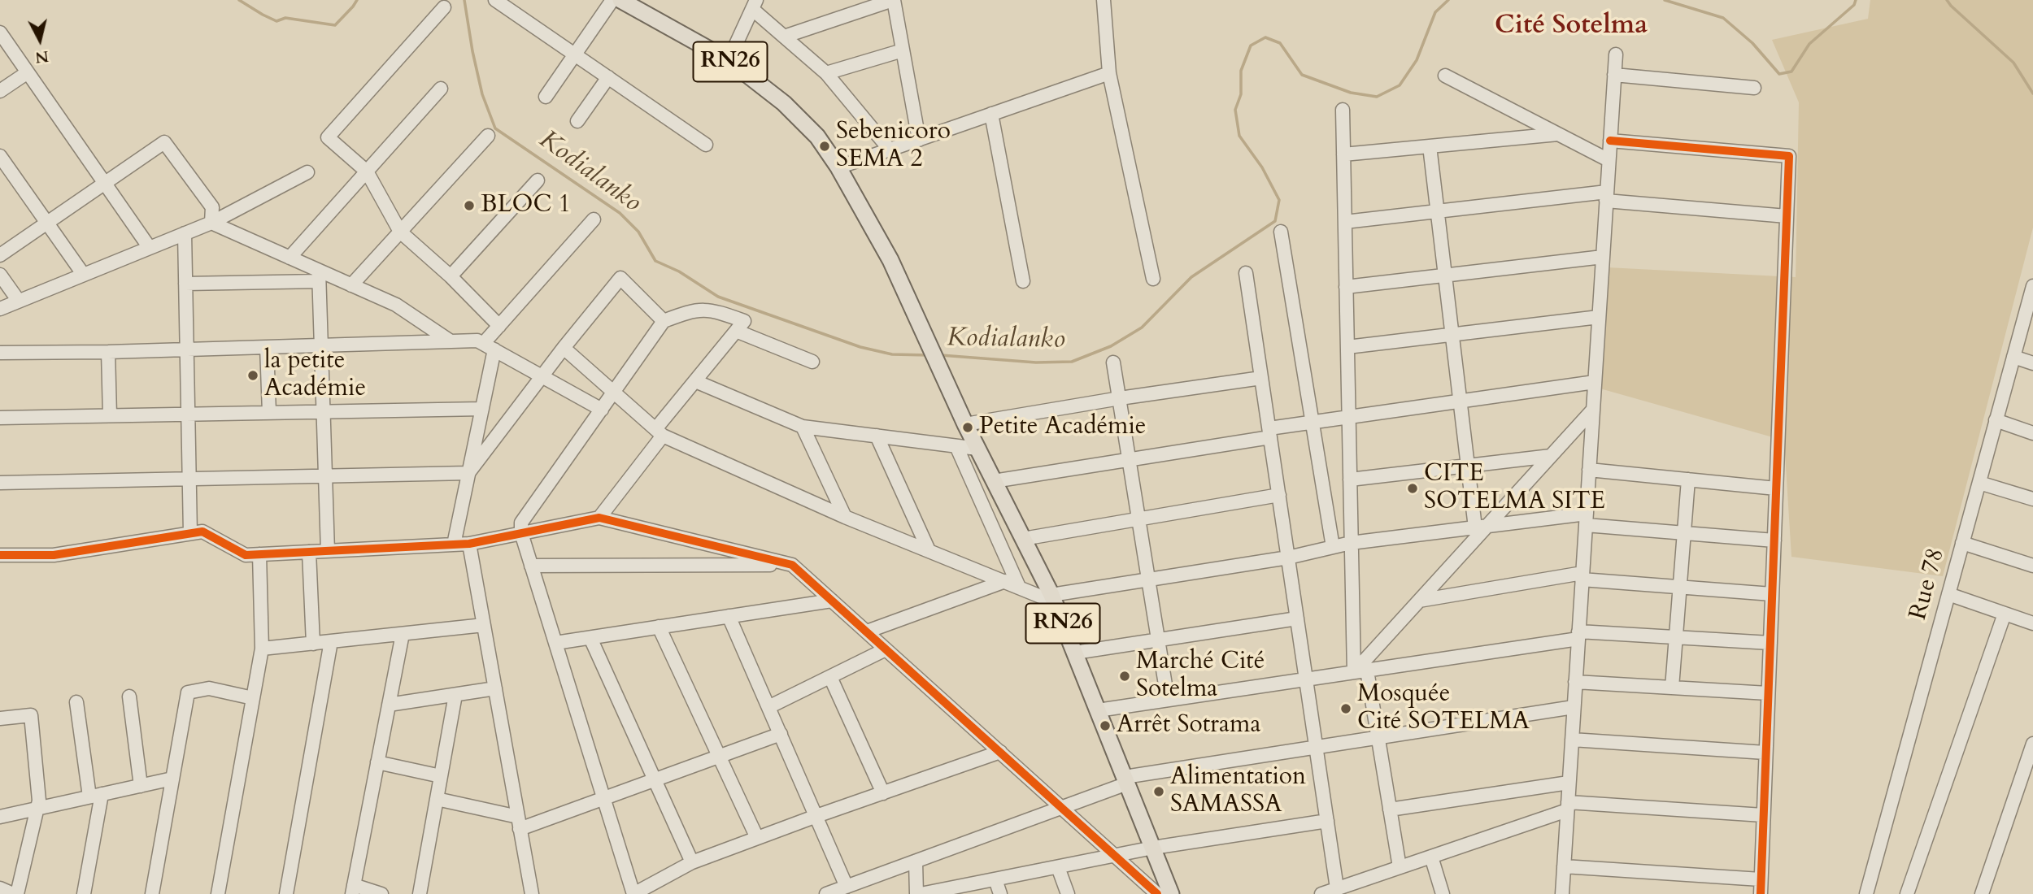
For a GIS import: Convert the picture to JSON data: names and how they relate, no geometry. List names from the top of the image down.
{
  "streets": {
    "main road": ["RN26"],
    "street": ["Rue 78"]
  },
  "districts": ["Cité Sotelma"],
  "water": ["Kodialanko"],
  "places": [
    "Sebenicoro SEMA 2",
    "BLOC 1",
    "la petite Académie",
    "Petite Académie",
    "CITE SOTELMA SITE",
    "Marché Cité Sotelma",
    "Mosquée Cité SOTELMA",
    "Arrêt Sotrama",
    "Alimentation SAMASSA"
  ],
  "north": "bottom"
}
